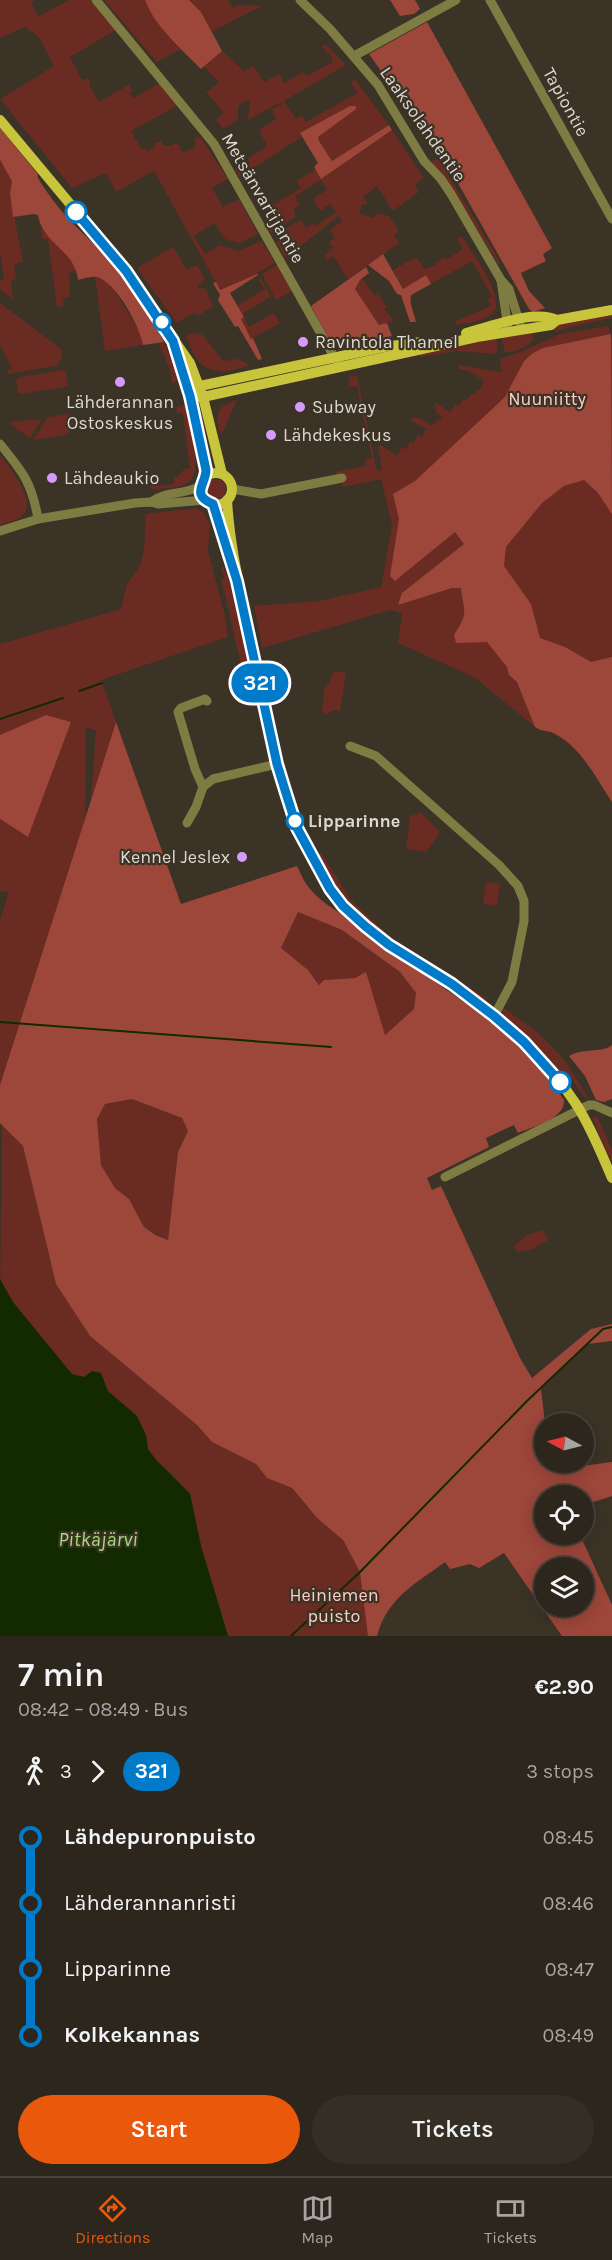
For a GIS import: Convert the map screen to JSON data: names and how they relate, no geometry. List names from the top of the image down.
{
  "streets": {
    "street": ["Tapiontie", "Laaksolahdentie", "Metsänvartijantie"]
  },
  "water": ["Pitkäjärvi"],
  "parks": ["Nuuniitty", "Heiniemen puisto"],
  "places": [
    "Ravintola Thamel",
    "Lähderannan Ostoskeskus",
    "Subway",
    "Lähdekeskus",
    "Lähdeaukio",
    "Lipparinne",
    "Kennel Jeslex"
  ],
  "lines": ["bus line 321"],
  "north": "left",
  "page": {
    "on_map": "321",
    "heading": ["7 min", "08:42 – 08:49 · Bus", "€2.90"],
    "legs": ["3", "321", "3 stops"],
    "list": [
      {
        "name": "Lähdepuronpuisto",
        "value": "08:45"
      },
      {
        "name": "Lähderannanristi",
        "value": "08:46"
      },
      {
        "name": "Lipparinne",
        "value": "08:47"
      },
      {
        "name": "Kolkekannas",
        "value": "08:49"
      }
    ],
    "buttons": ["Start", "Tickets"],
    "tabs": ["Directions", "Map", "Tickets"]
  }
}
